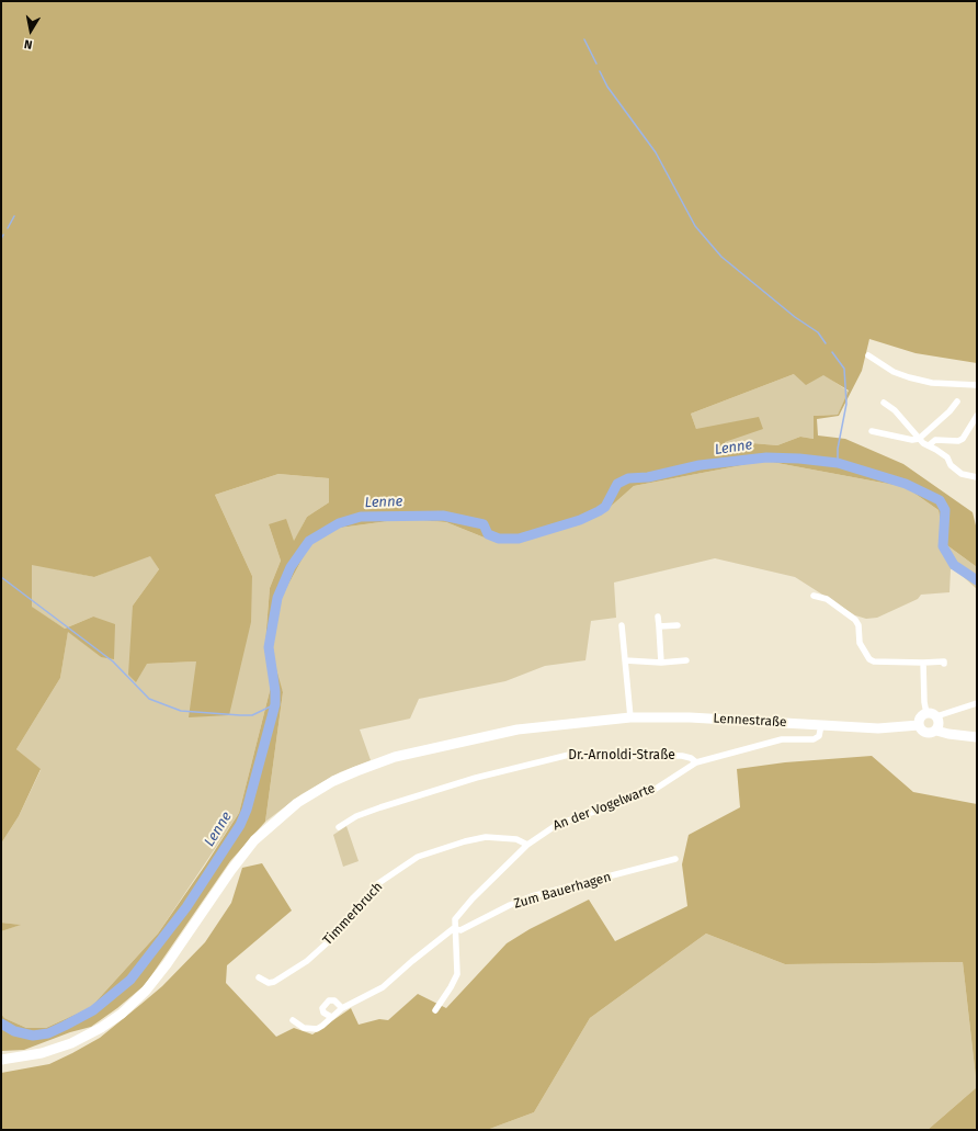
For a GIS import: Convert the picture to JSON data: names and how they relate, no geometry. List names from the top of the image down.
{
  "streets": {
    "main road": ["Lennestraße"],
    "street": [
      "Dr.-Arnoldi-Straße",
      "An der Vogelwarte",
      "Zum Bauerhagen",
      "Timmerbruch"
    ]
  },
  "crossings": [
    ["Dr.-Arnoldi-Straße", "An der Vogelwarte"],
    ["An der Vogelwarte", "Zum Bauerhagen"],
    ["An der Vogelwarte", "Timmerbruch"]
  ],
  "water": ["Lenne"],
  "north": "bottom"
}
